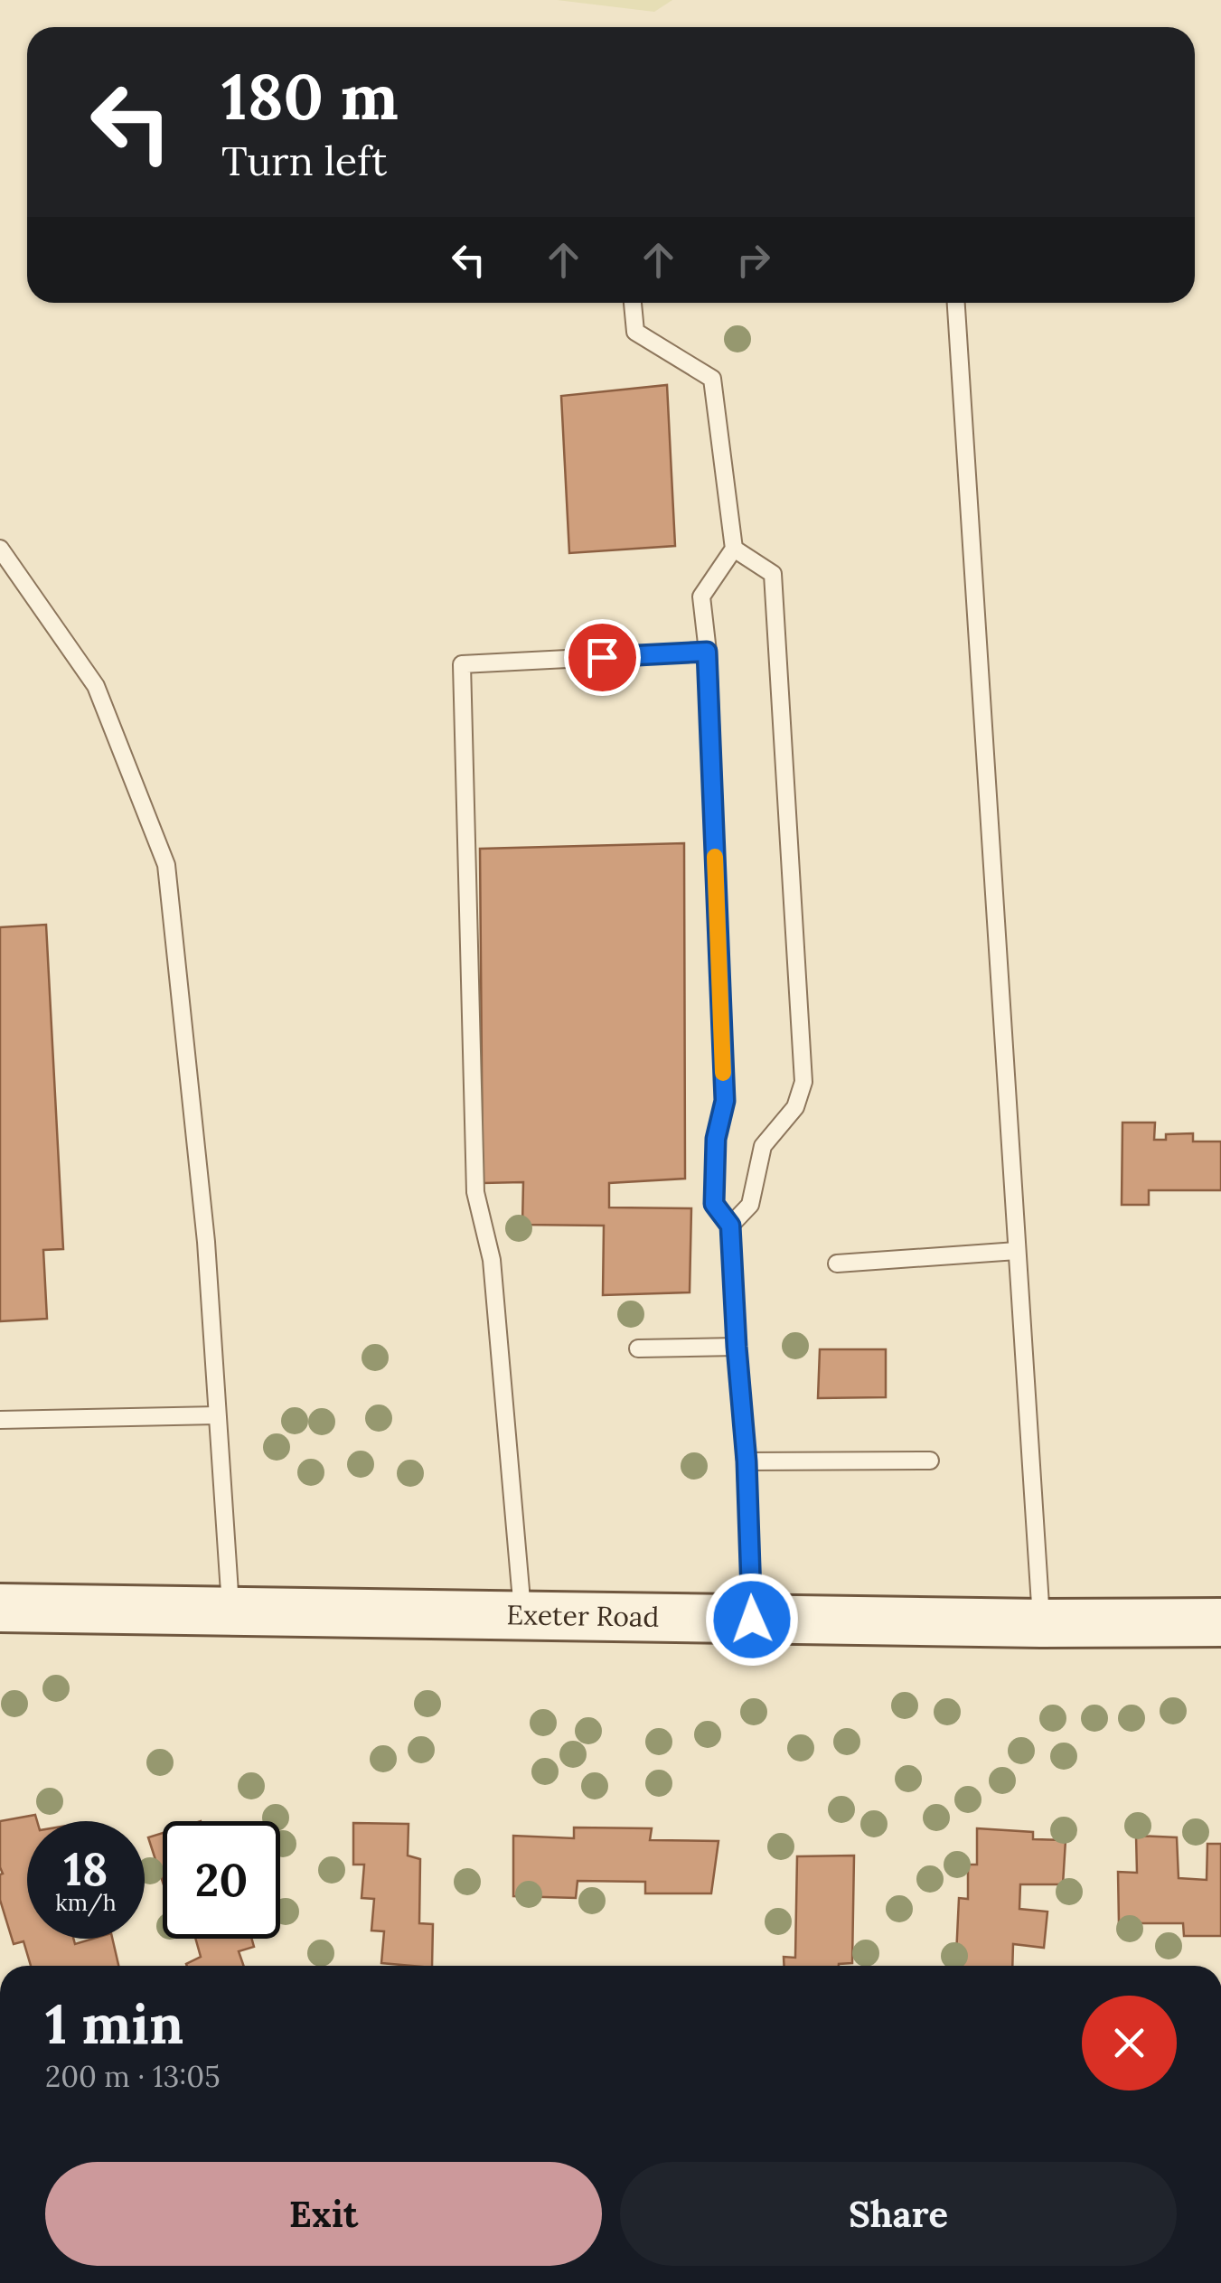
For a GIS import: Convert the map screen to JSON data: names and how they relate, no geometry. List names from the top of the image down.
{
  "streets": {
    "main road": ["Exeter Road"]
  },
  "page": {
    "turn": ["180 m", "Turn left"],
    "speed": "18 km/h",
    "limit": "20",
    "heading": ["1 min", "200 m · 13:05"],
    "buttons": ["Exit", "Share"]
  }
}
